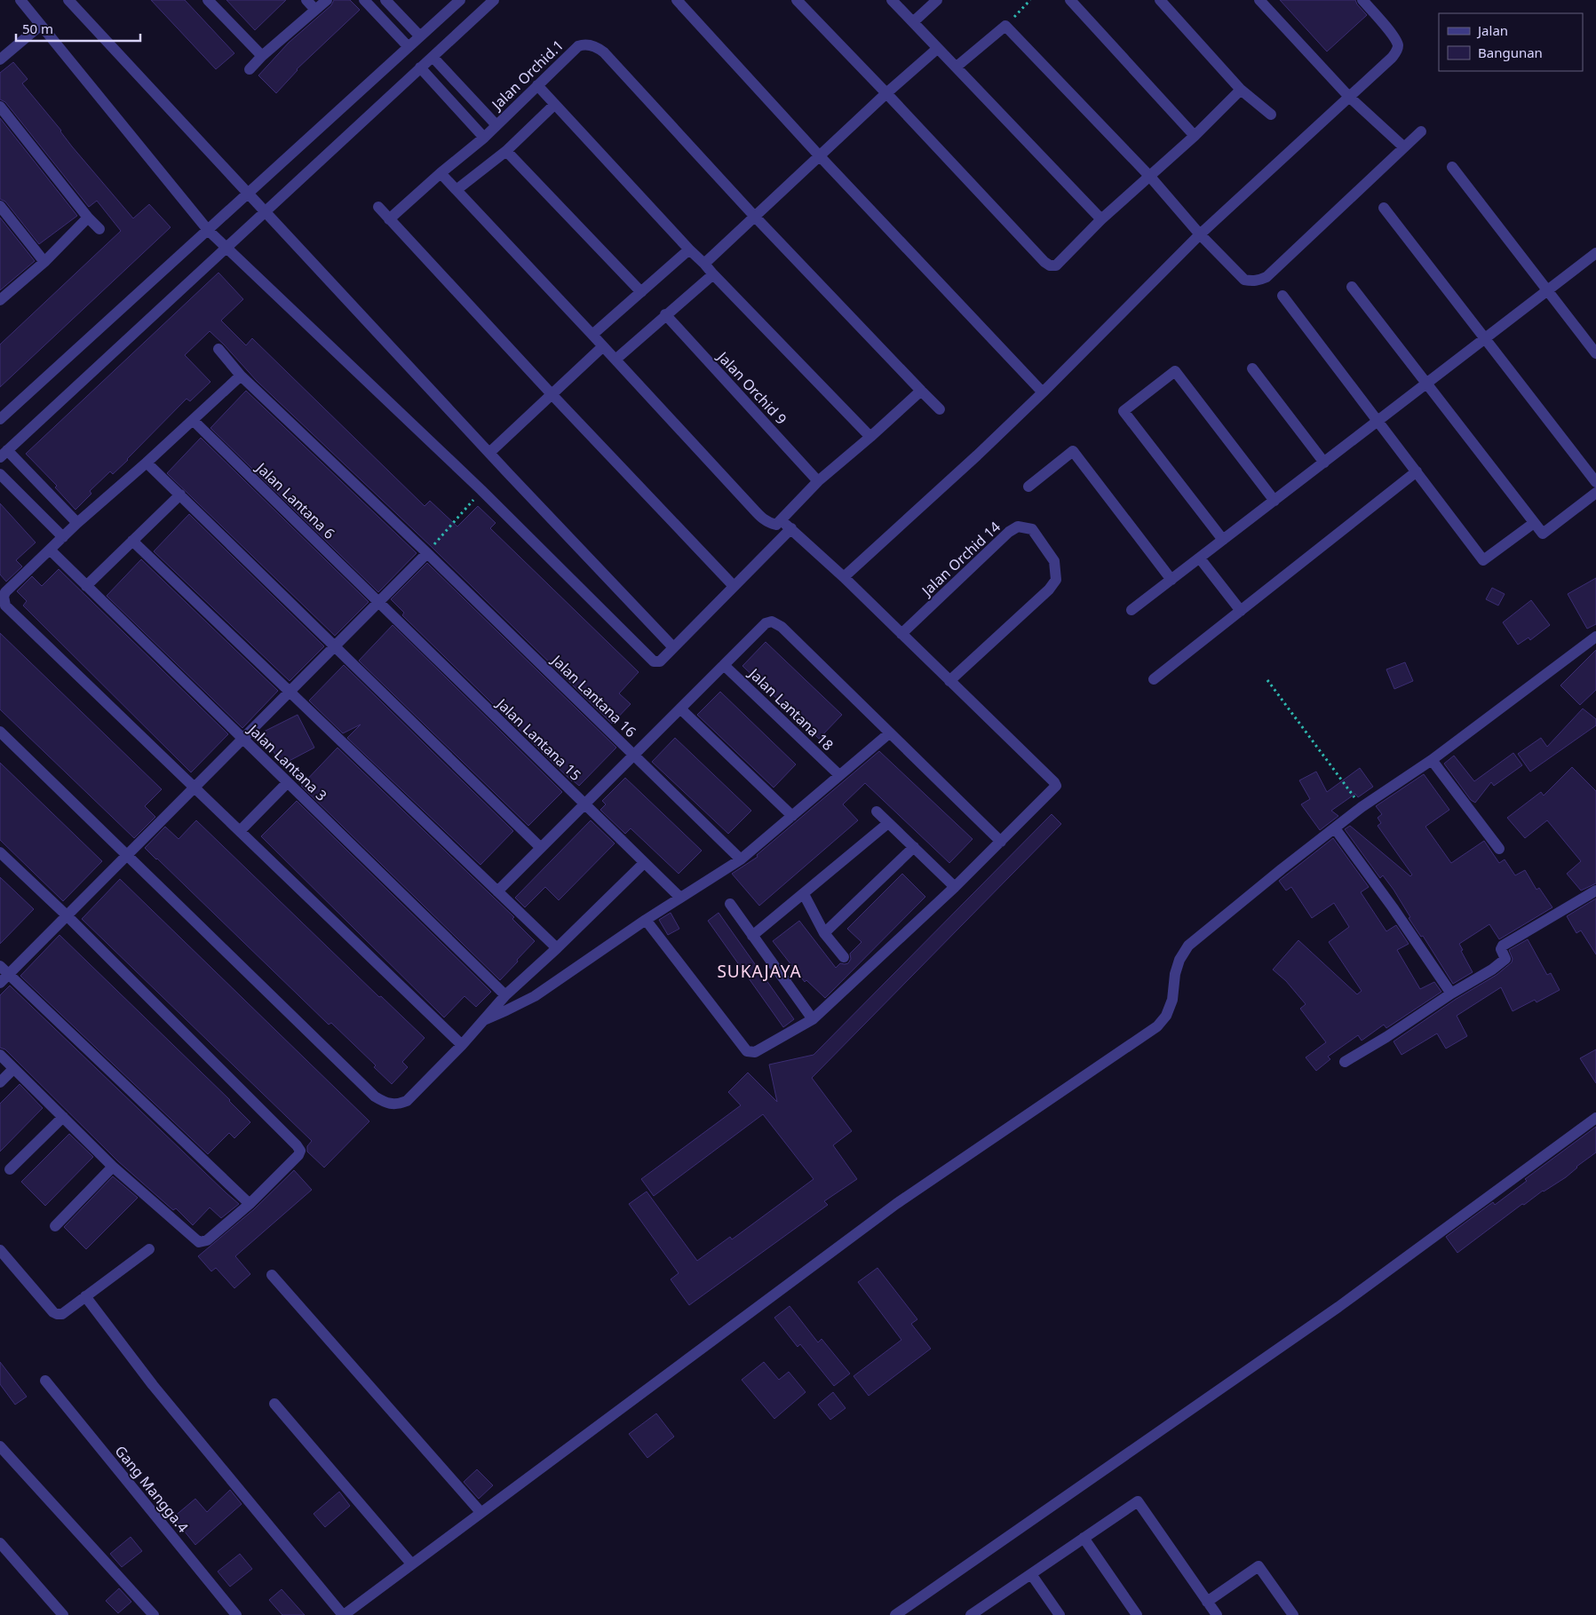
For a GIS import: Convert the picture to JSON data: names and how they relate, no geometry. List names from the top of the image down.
{
  "streets": {
    "street": [
      "Jalan Orchid.1",
      "Jalan Orchid 9",
      "Jalan Lantana 6",
      "Jalan Orchid 14",
      "Jalan Lantana 16",
      "Jalan Lantana 18",
      "Jalan Lantana 15",
      "Jalan Lantana 3",
      "Gang Mangga.4"
    ]
  },
  "crossings": [
    ["Jalan Lantana 6", "Jalan Lantana 15"]
  ],
  "districts": ["SUKAJAYA"],
  "legend": ["Jalan", "Bangunan"],
  "scale_bar": "50 m"
}
